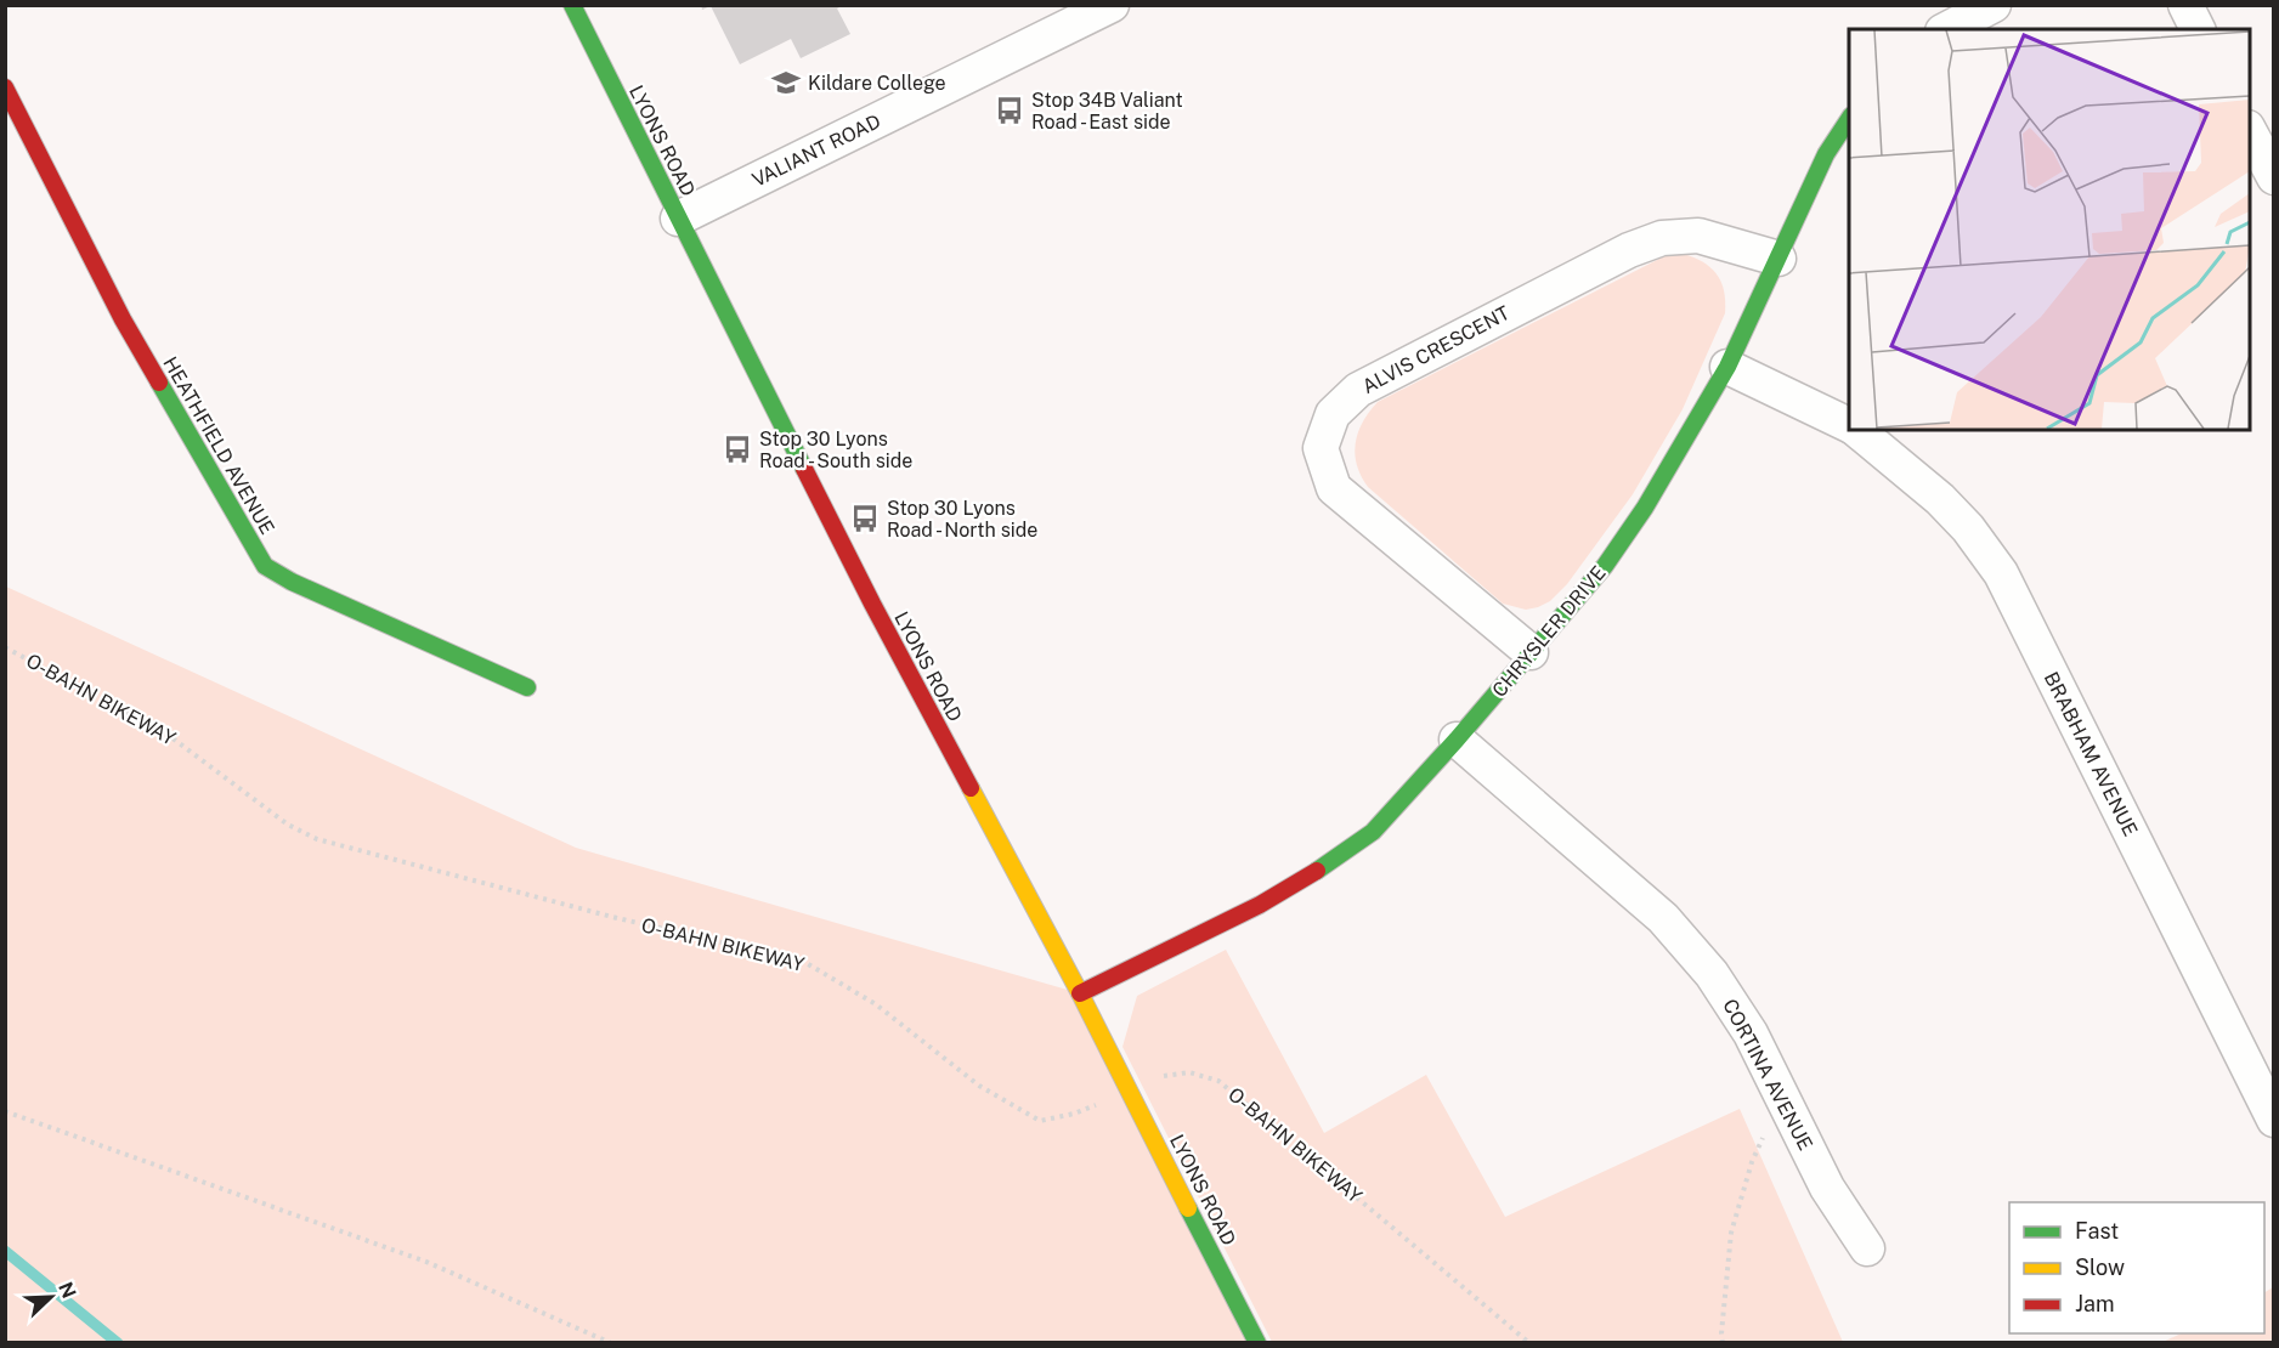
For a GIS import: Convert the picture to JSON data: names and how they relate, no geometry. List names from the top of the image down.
{
  "streets": {
    "street": [
      "LYONS ROAD",
      "VALIANT ROAD",
      "ALVIS CRESCENT",
      "HEATHFIELD AVENUE",
      "CHRYSLER DRIVE",
      "BRABHAM AVENUE",
      "CORTINA AVENUE"
    ],
    "path": ["O-BAHN BIKEWAY"]
  },
  "crossings": [
    ["LYONS ROAD", "VALIANT ROAD"],
    ["LYONS ROAD", "CHRYSLER DRIVE"],
    ["LYONS ROAD", "O-BAHN BIKEWAY"],
    ["ALVIS CRESCENT", "CHRYSLER DRIVE"],
    ["CHRYSLER DRIVE", "BRABHAM AVENUE"],
    ["CHRYSLER DRIVE", "CORTINA AVENUE"]
  ],
  "places": {
    "school or university": ["Kildare College"],
    "bus stop": ["Stop 34B Valiant Road - East side", "Stop 30 Lyons Road - South side", "Stop 30 Lyons Road - North side"]
  },
  "legend": ["Fast", "Slow", "Jam"],
  "north": "top right"
}
